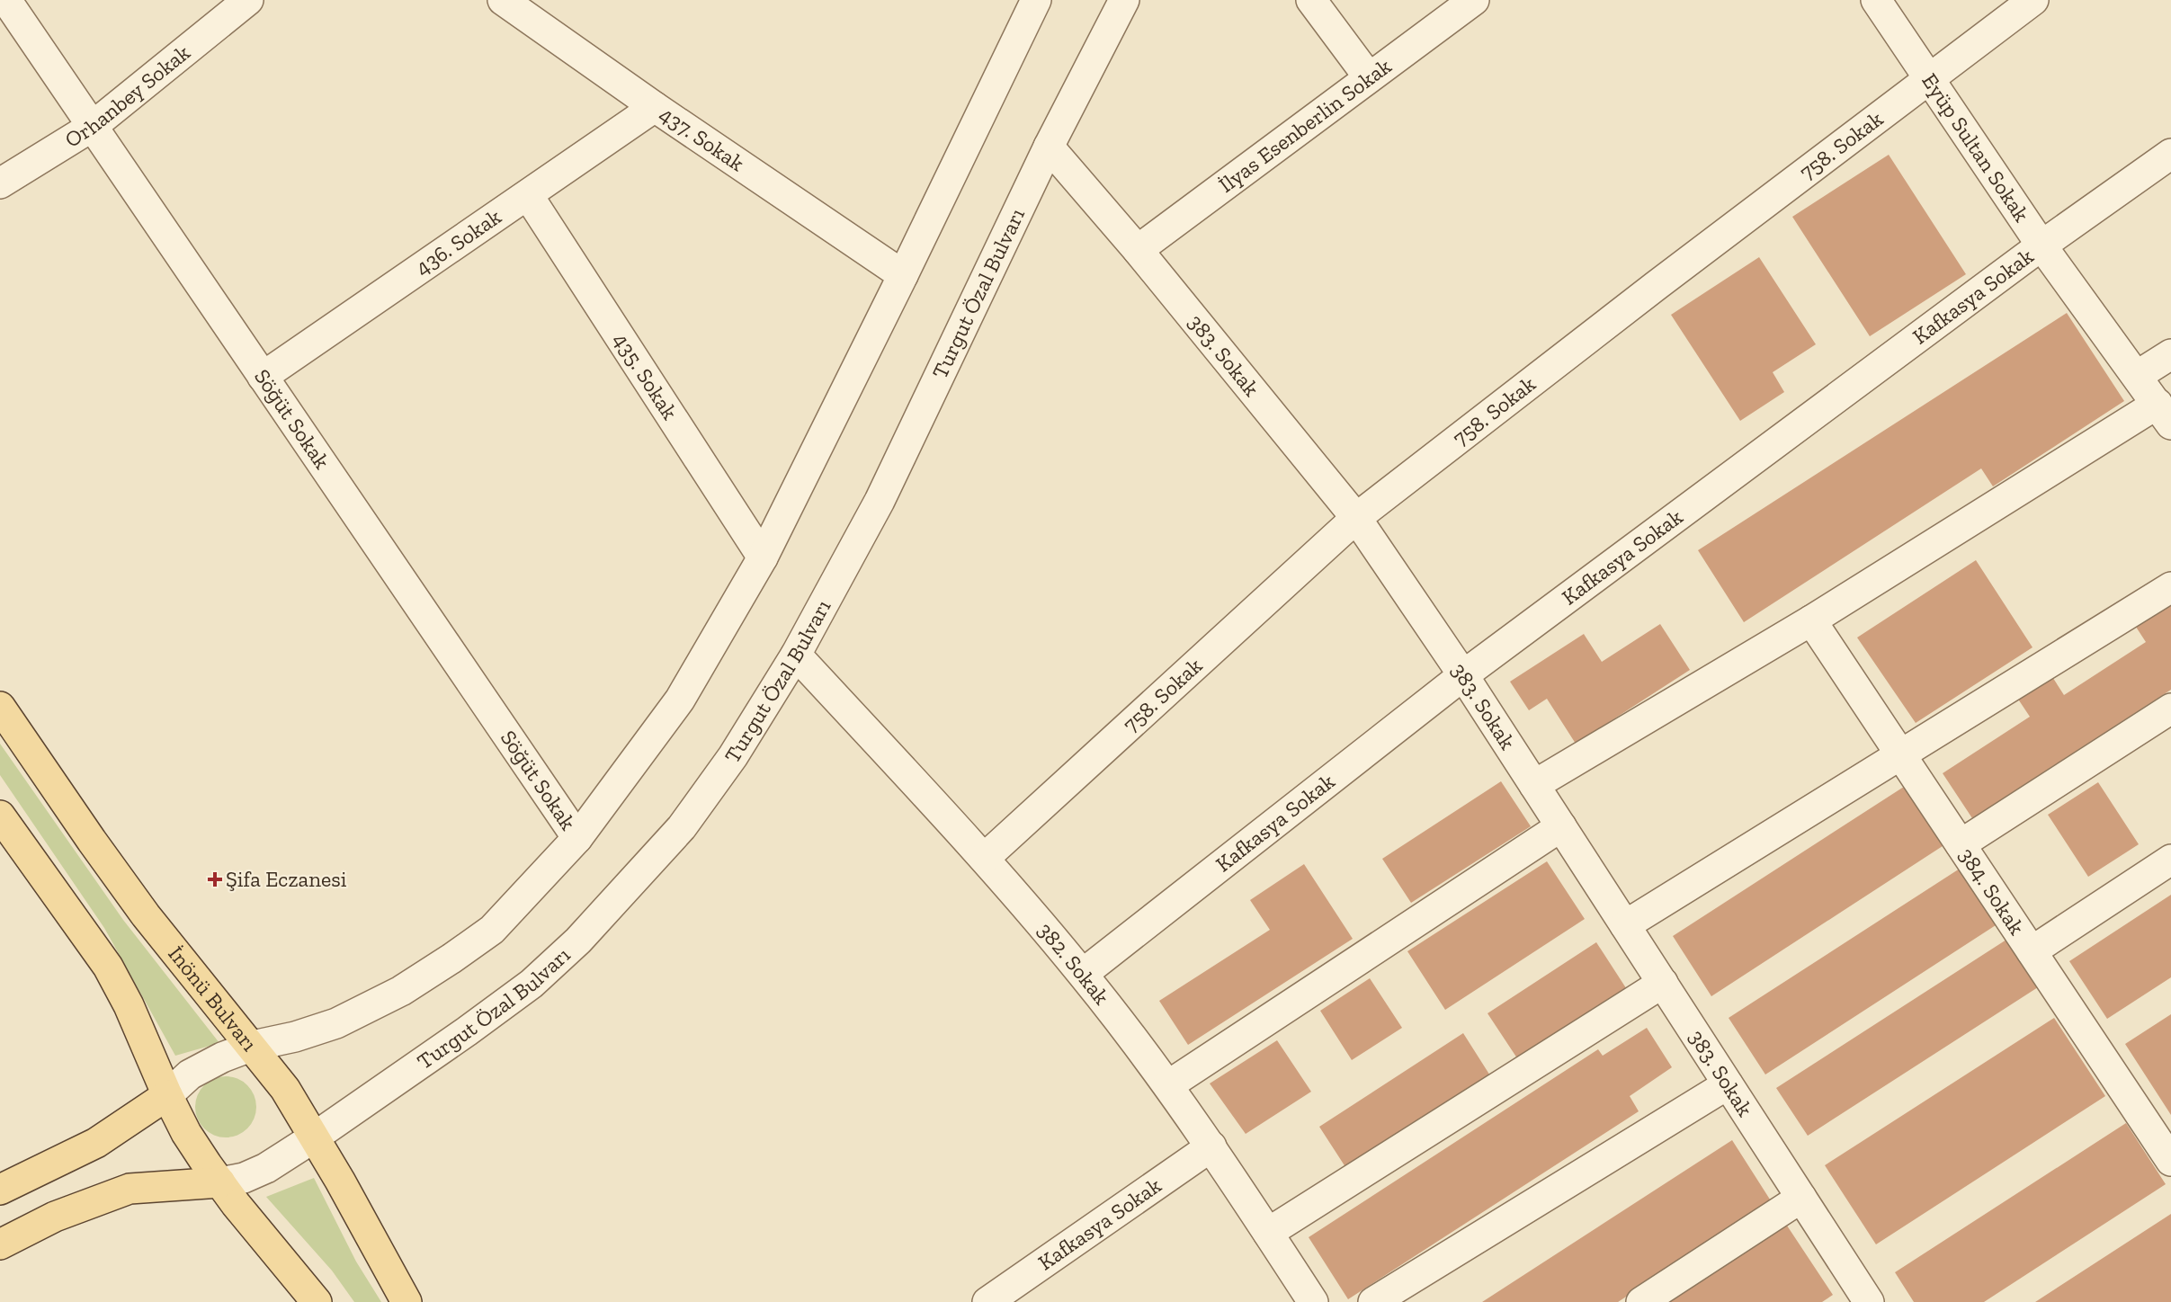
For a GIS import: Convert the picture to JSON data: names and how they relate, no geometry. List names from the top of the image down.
{
  "streets": {
    "main road": ["İnönü Bulvarı"],
    "street": [
      "Orhanbey Sokak",
      "İlyas Esenberlin Sokak",
      "437. Sokak",
      "758. Sokak",
      "Eyüp Sultan Sokak",
      "436. Sokak",
      "Turgut Özal Bulvarı",
      "Kafkasya Sokak",
      "383. Sokak",
      "435. Sokak",
      "Söğüt Sokak",
      "384. Sokak",
      "382. Sokak"
    ]
  },
  "crossings": [
    ["Orhanbey Sokak", "Söğüt Sokak"],
    ["İlyas Esenberlin Sokak", "383. Sokak"],
    ["437. Sokak", "436. Sokak"],
    ["758. Sokak", "Eyüp Sultan Sokak"],
    ["758. Sokak", "383. Sokak"],
    ["758. Sokak", "382. Sokak"],
    ["Eyüp Sultan Sokak", "Kafkasya Sokak"],
    ["436. Sokak", "435. Sokak"],
    ["436. Sokak", "Söğüt Sokak"],
    ["Turgut Özal Bulvarı", "383. Sokak"],
    ["Turgut Özal Bulvarı", "382. Sokak"],
    ["Turgut Özal Bulvarı", "İnönü Bulvarı"],
    ["Kafkasya Sokak", "383. Sokak"],
    ["Kafkasya Sokak", "382. Sokak"]
  ],
  "places": {
    "health": ["Şifa Eczanesi"]
  }
}
